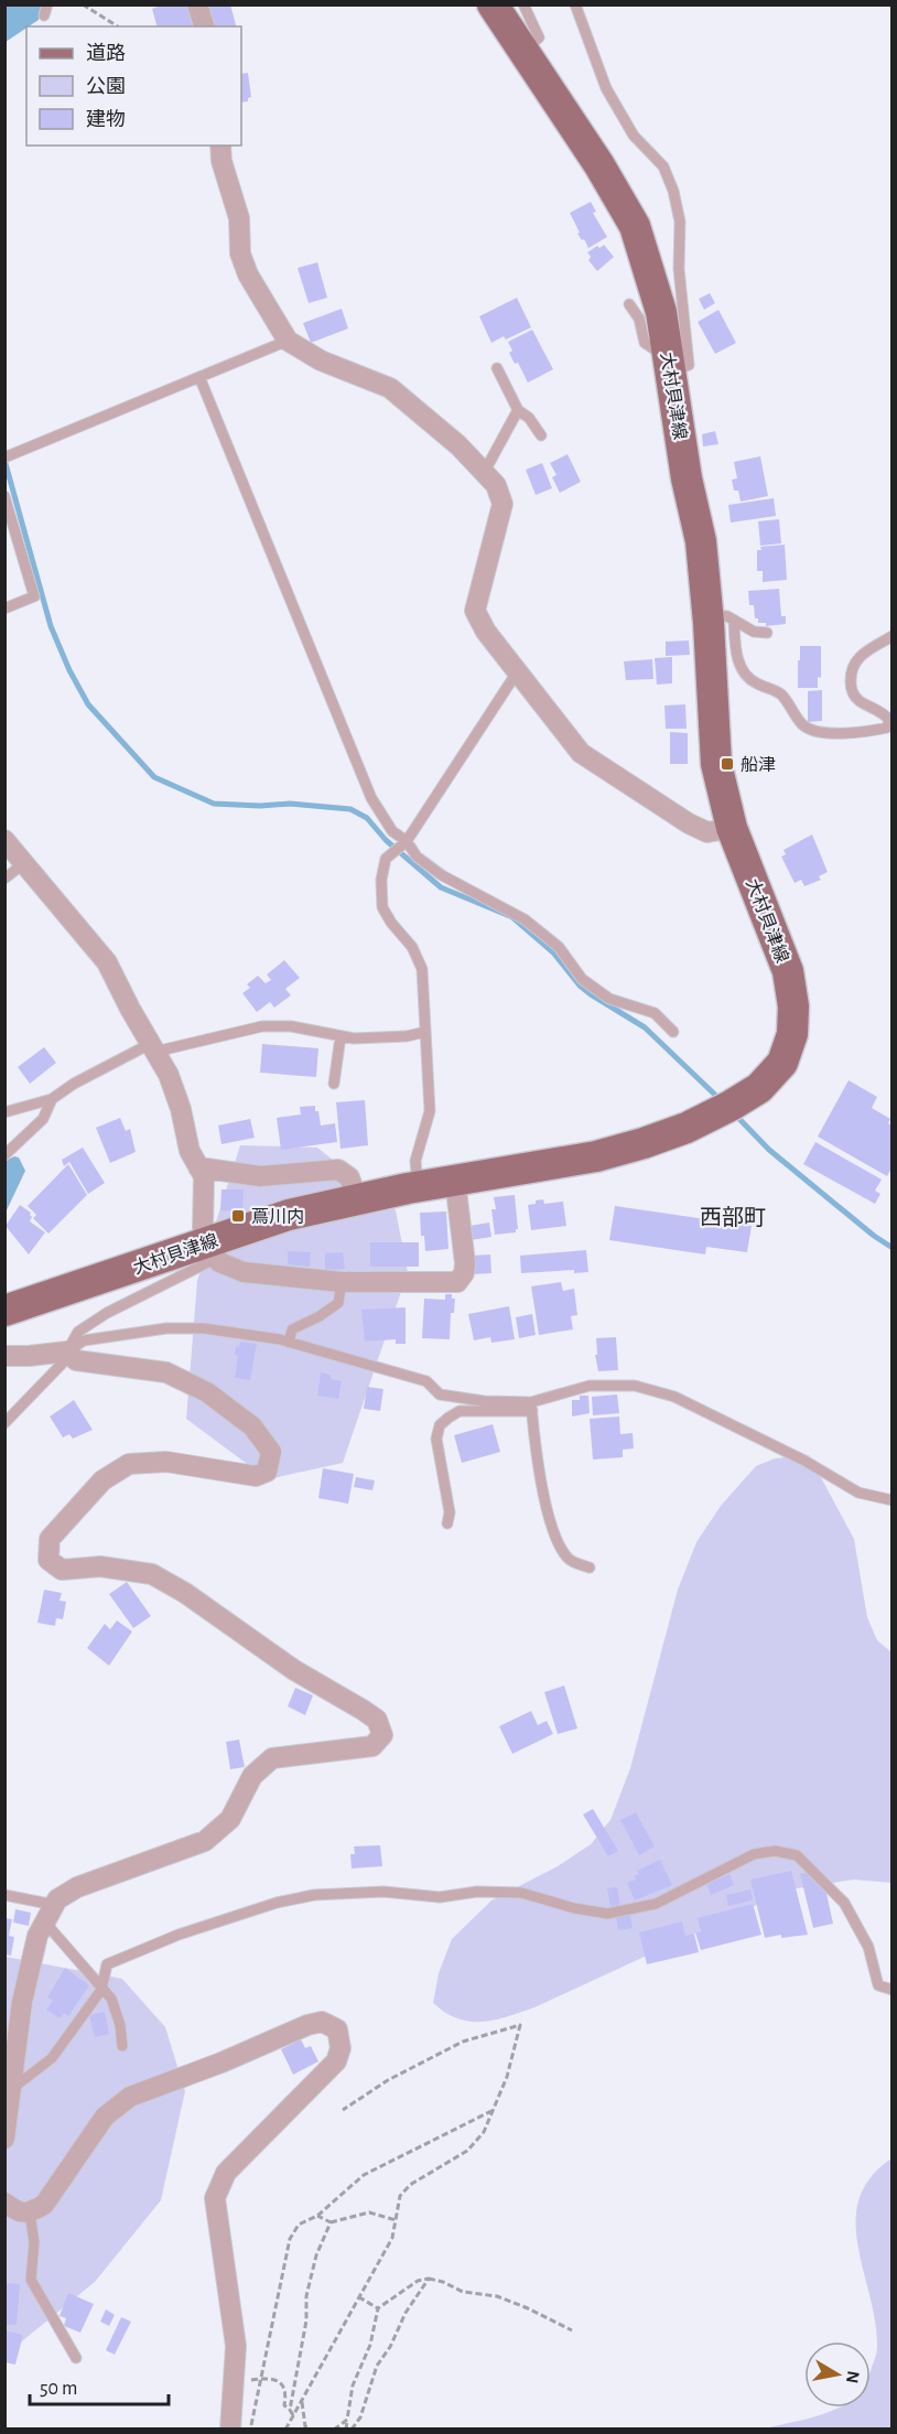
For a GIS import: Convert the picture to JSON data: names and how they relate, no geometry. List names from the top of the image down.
{
  "streets": {
    "main road": ["大村貝津線"]
  },
  "districts": ["西部町"],
  "places": {
    "transit": ["船津", "蔦川内"]
  },
  "legend": ["道路", "公園", "建物"],
  "scale_bar": "50 m",
  "north": "right"
}
